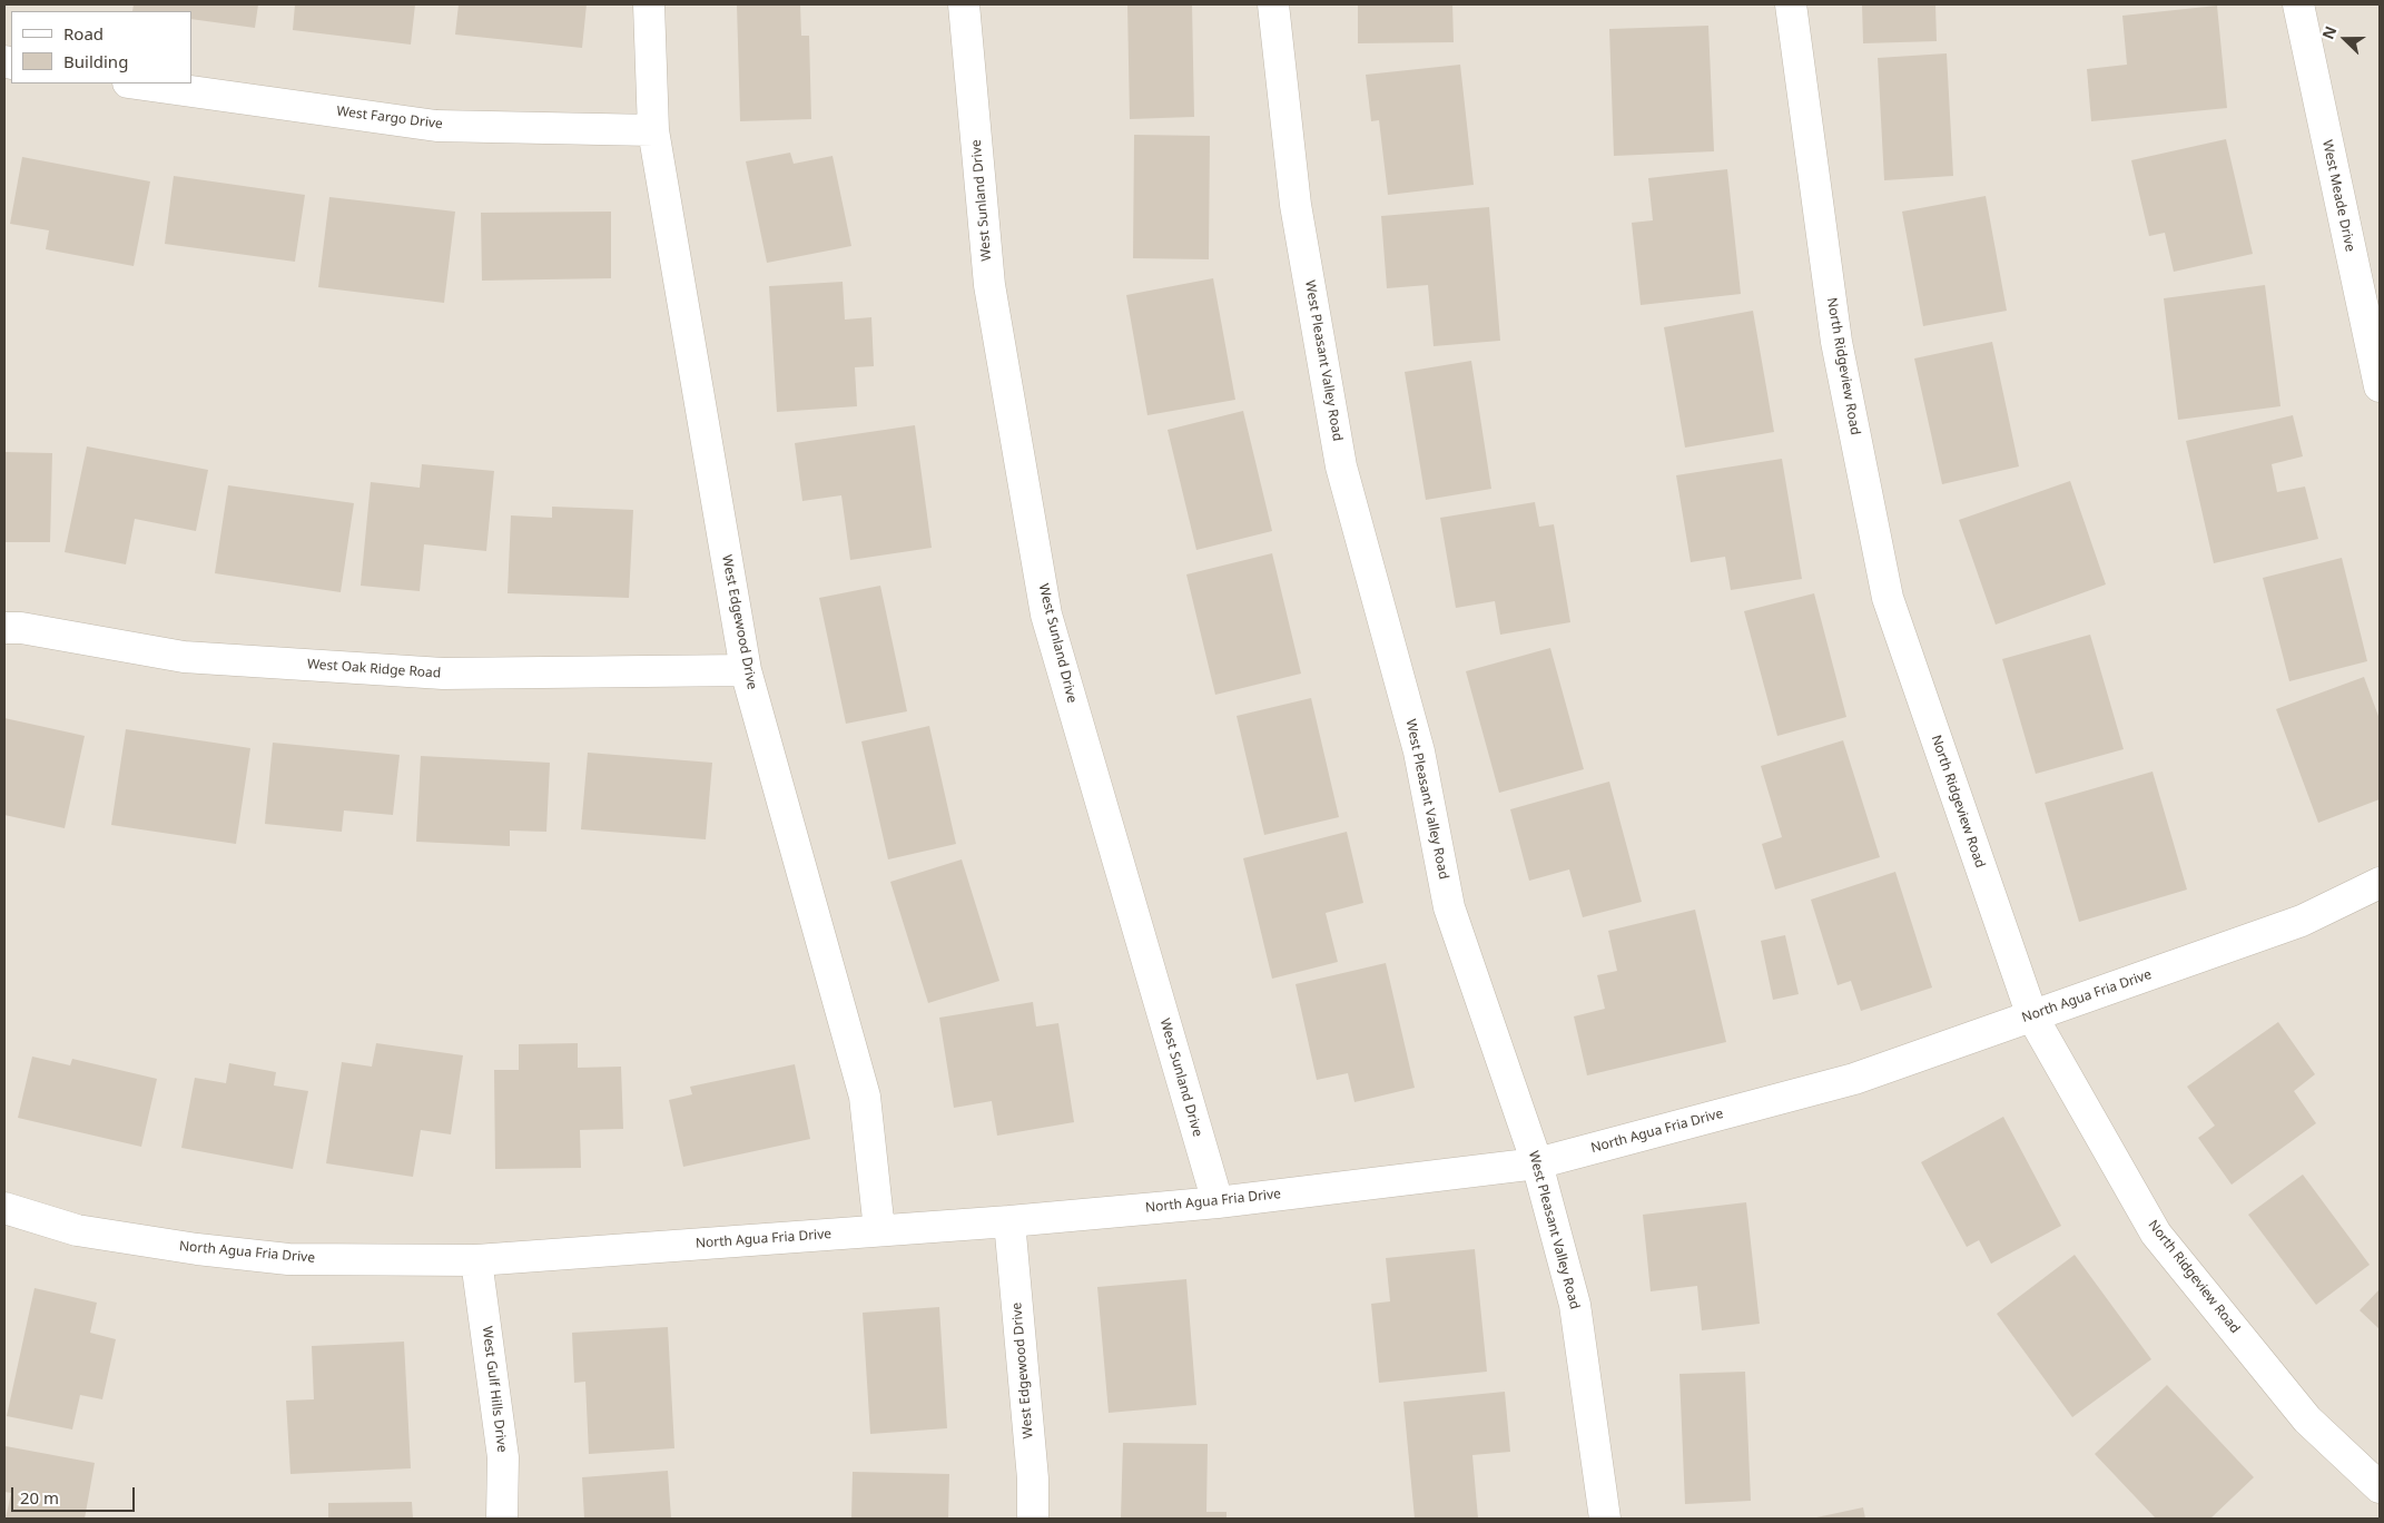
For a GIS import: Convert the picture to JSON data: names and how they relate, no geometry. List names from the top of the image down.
{
  "streets": {
    "street": [
      "West Fargo Drive",
      "West Meade Drive",
      "West Sunland Drive",
      "West Pleasant Valley Road",
      "North Ridgeview Road",
      "West Edgewood Drive",
      "West Oak Ridge Road",
      "North Agua Fria Drive",
      "West Gulf Hills Drive"
    ]
  },
  "crossings": [
    ["West Fargo Drive", "West Edgewood Drive"],
    ["West Sunland Drive", "North Agua Fria Drive"],
    ["West Pleasant Valley Road", "North Agua Fria Drive"],
    ["North Ridgeview Road", "North Agua Fria Drive"],
    ["West Edgewood Drive", "West Oak Ridge Road"],
    ["West Edgewood Drive", "North Agua Fria Drive"],
    ["North Agua Fria Drive", "West Gulf Hills Drive"]
  ],
  "legend": ["Road", "Building"],
  "scale_bar": "20 m",
  "north": "left"
}
